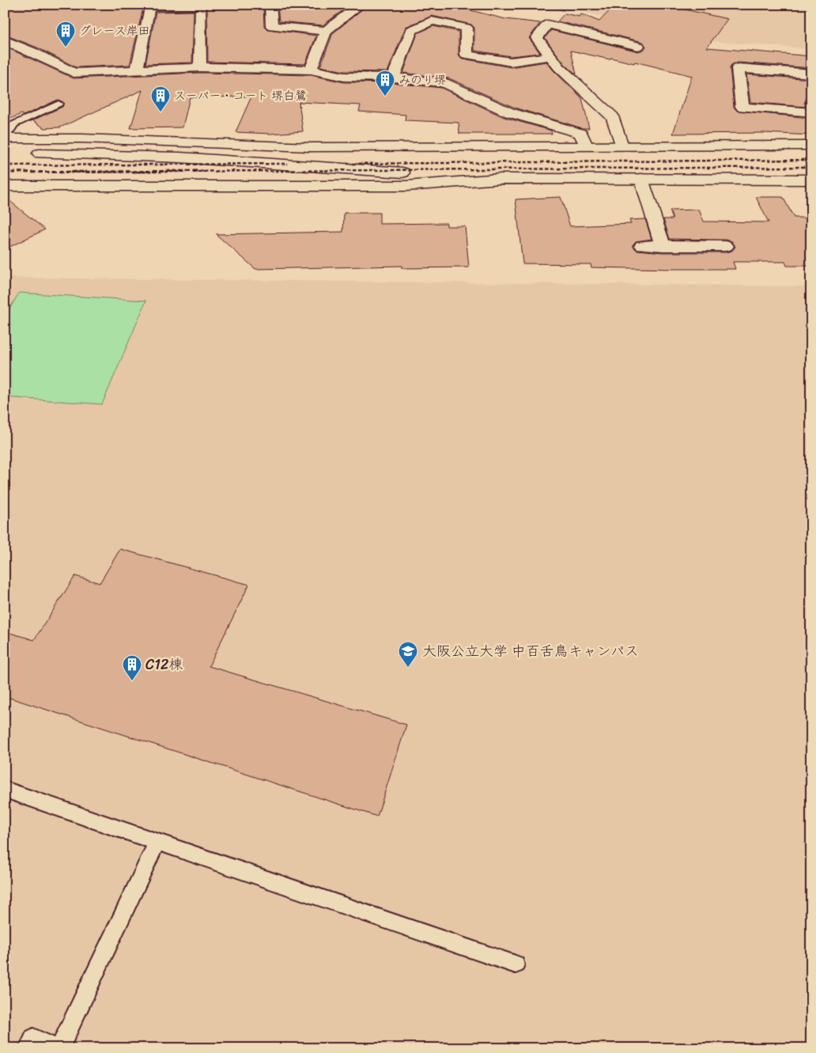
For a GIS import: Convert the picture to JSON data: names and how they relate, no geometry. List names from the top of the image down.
{
  "places": {
    "building": [
      "グレース岸田",
      "みのり堺",
      "スーパー・コート 堺白鷺",
      "C12棟"
    ],
    "school or university": ["大阪公立大学 中百舌鳥キャンパス"]
  }
}
